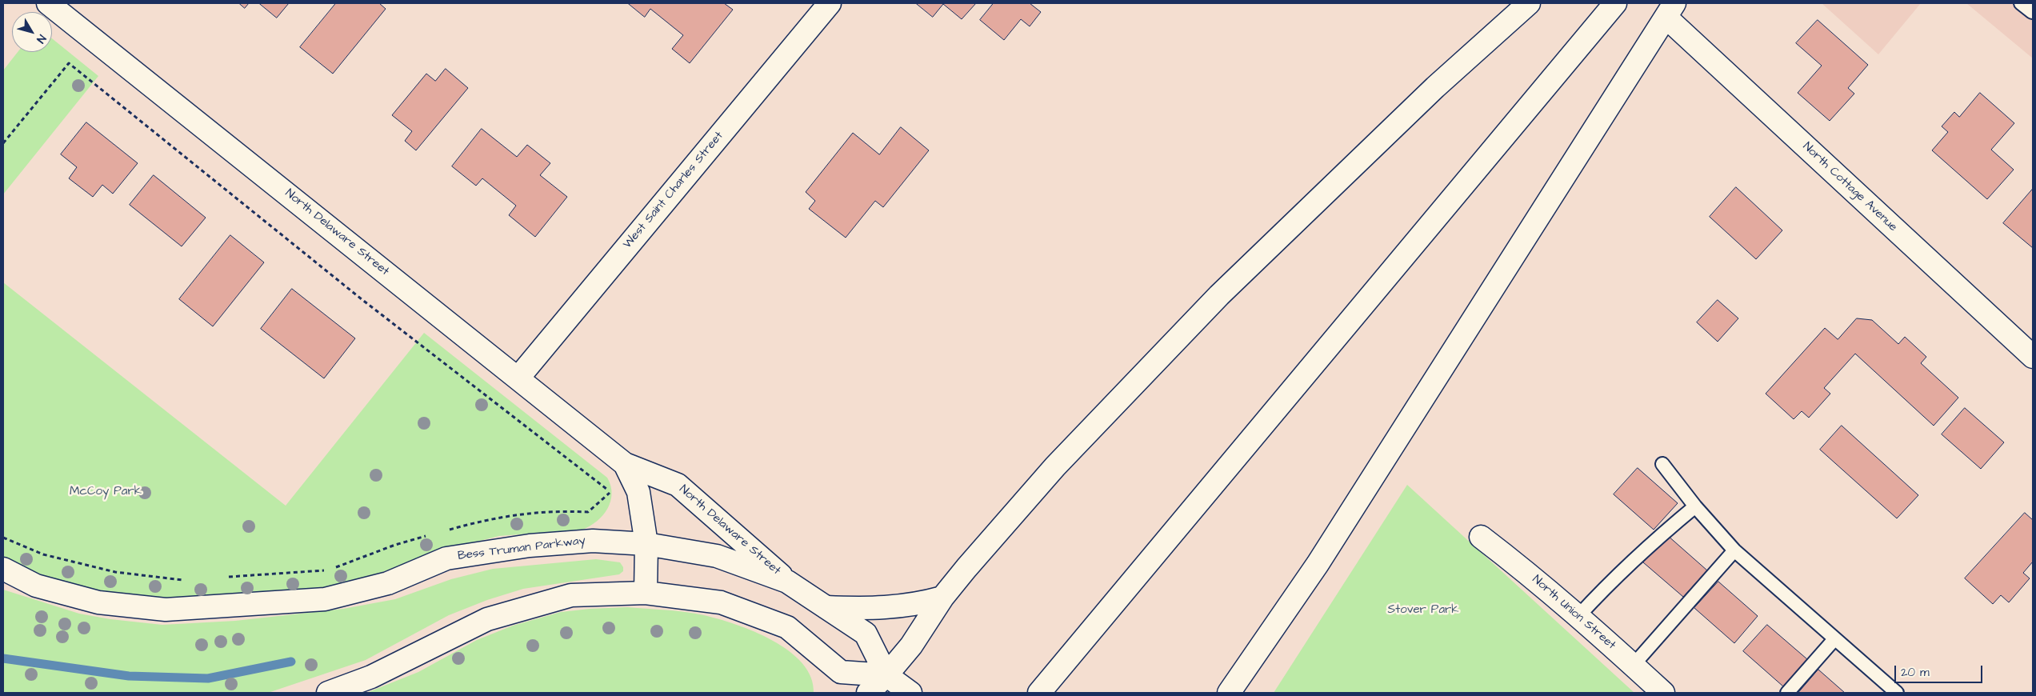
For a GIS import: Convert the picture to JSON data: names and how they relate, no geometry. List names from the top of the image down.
{
  "streets": {
    "street": [
      "North Cottage Avenue",
      "West Saint Charles Street",
      "North Delaware Street",
      "Bess Truman Parkway",
      "North Union Street"
    ]
  },
  "crossings": [
    ["West Saint Charles Street", "North Delaware Street"],
    ["North Delaware Street", "Bess Truman Parkway"]
  ],
  "parks": ["McCoy Park", "Stover Park"],
  "scale_bar": "20 m",
  "north": "bottom right"
}
